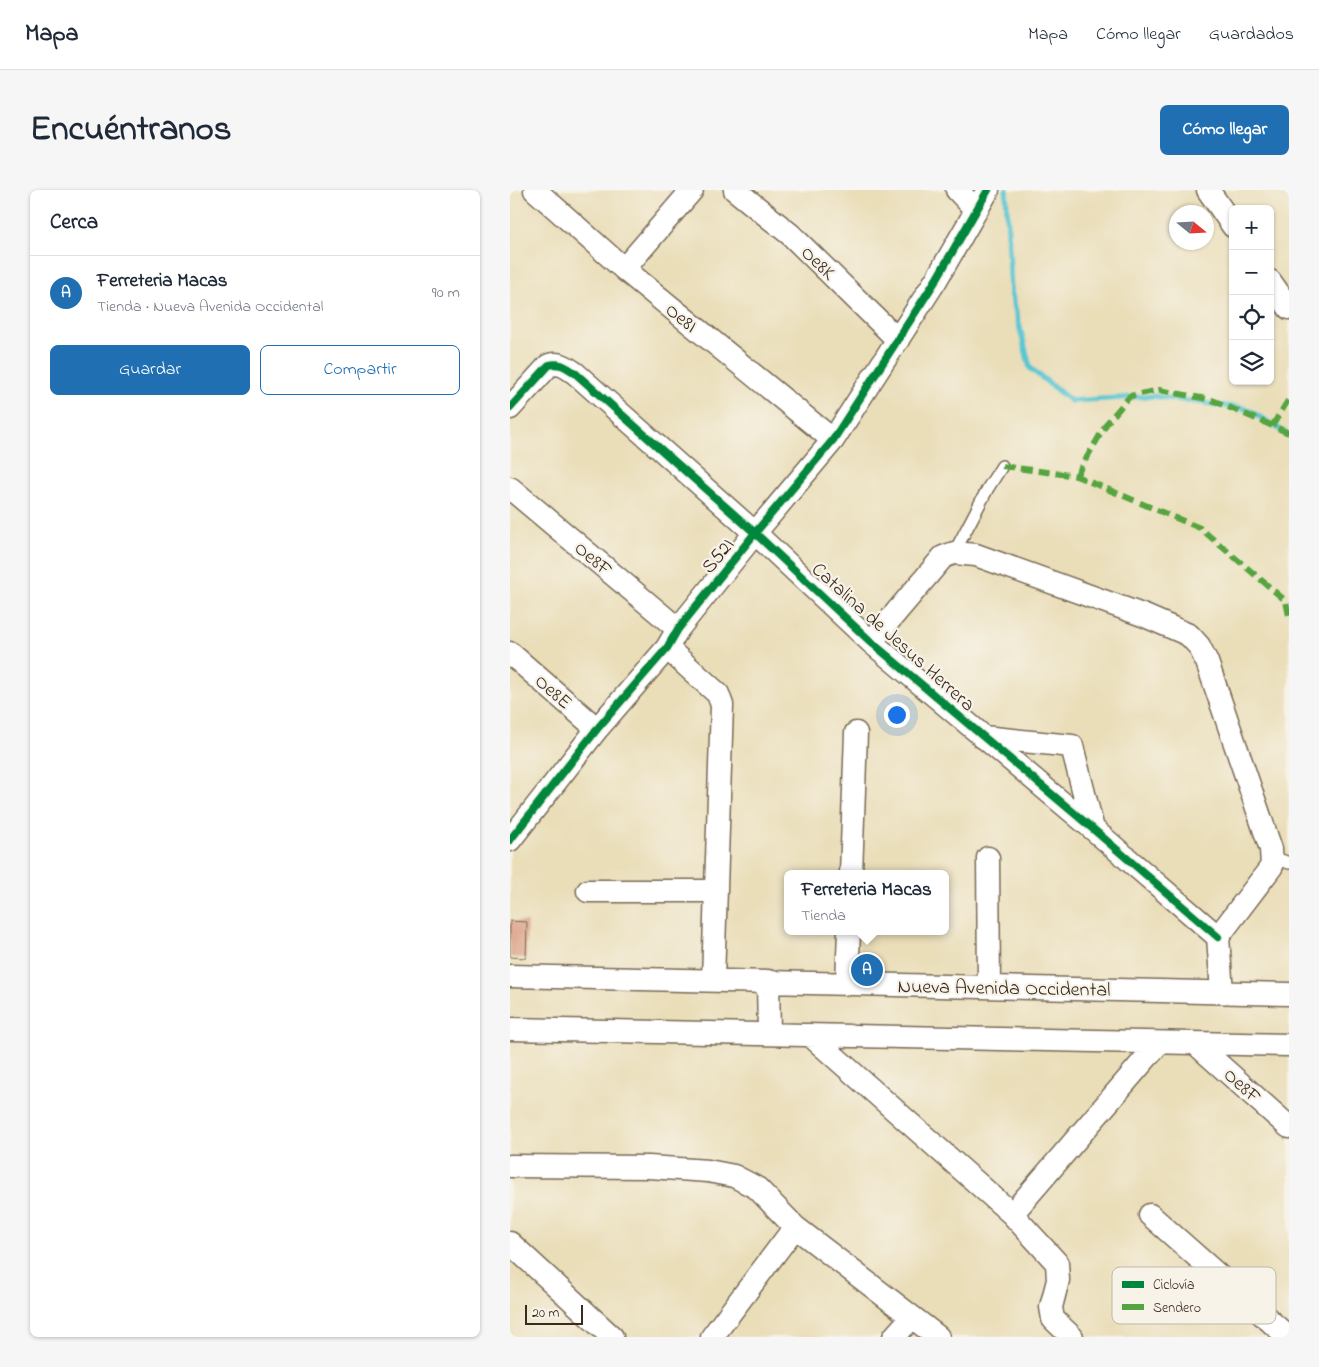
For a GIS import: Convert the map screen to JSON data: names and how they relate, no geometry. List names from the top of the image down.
{
  "streets": {
    "street": [
      "Oe8K",
      "Oe8I",
      "S52I",
      "Oe8F",
      "Catalina de Jesus Herrera",
      "Oe8E",
      "Nueva Avenida Occidental"
    ]
  },
  "crossings": [
    ["Oe8K", "S52I"],
    ["Oe8I", "S52I"],
    ["S52I", "Oe8F"],
    ["S52I", "Catalina de Jesus Herrera"],
    ["S52I", "Oe8E"],
    ["Oe8F", "Nueva Avenida Occidental"]
  ],
  "legend": ["Ciclovía", "Sendero"],
  "scale_bar": "20 m",
  "north": "right",
  "page": {
    "header": "Mapa",
    "nav": ["Mapa", "Cómo llegar", "Guardados"],
    "title": "Encuéntranos",
    "buttons": [
      "Cómo llegar",
      ["Guardar", "Compartir"]
    ],
    "heading": "Cerca",
    "map_buttons": ["+", "−"],
    "list": [
      {
        "mark": "A",
        "name": "Ferreteria Macas",
        "note": "Tienda · Nueva Avenida Occidental",
        "value": "90 m"
      }
    ],
    "popup": ["Ferreteria Macas", "Tienda"],
    "pins": "A",
    "scale": "20 m"
  }
}
